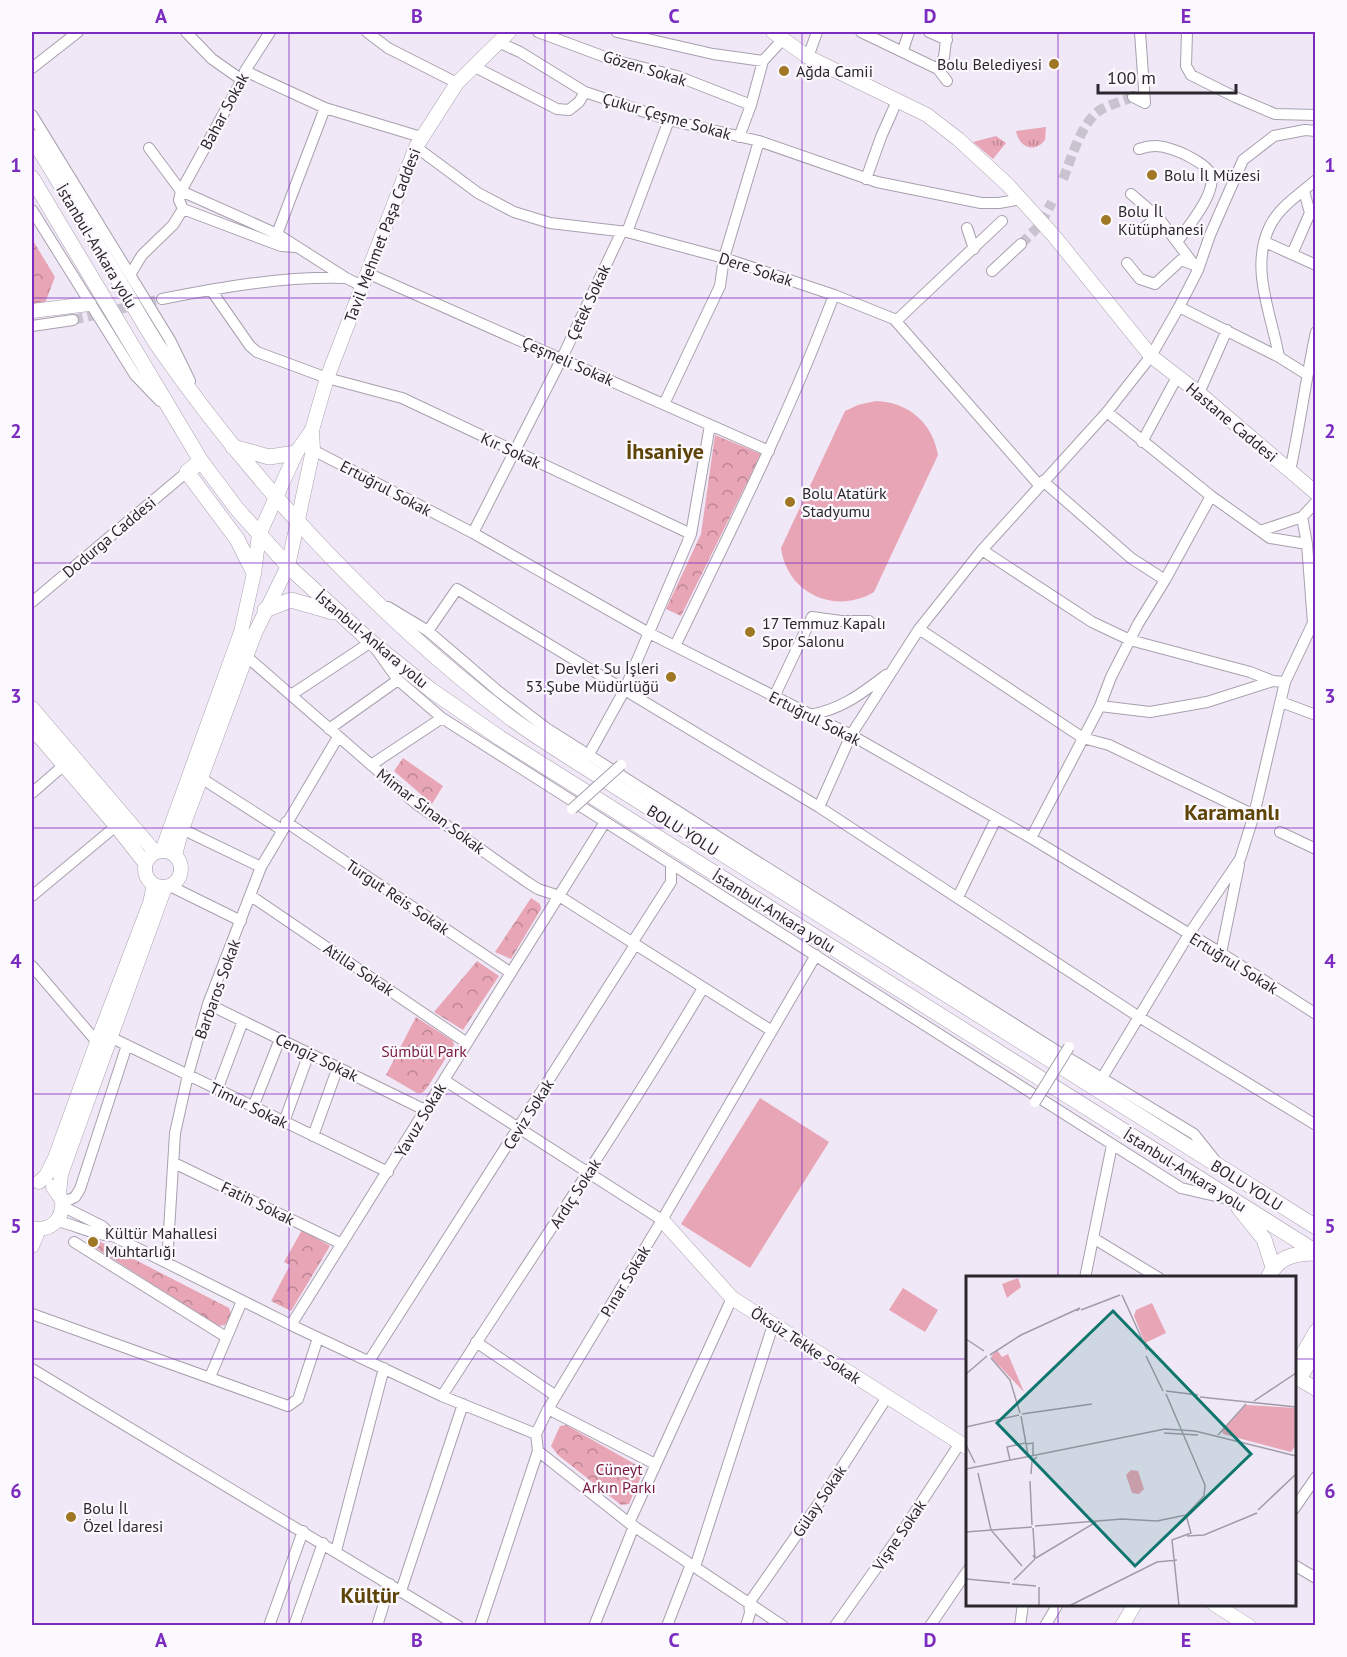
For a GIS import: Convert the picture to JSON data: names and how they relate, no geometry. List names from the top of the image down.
{
  "streets": {
    "highway": ["İstanbul-Ankara yolu", "BOLU YOLU"],
    "main road": ["Tavil Mehmet Paşa Caddesi", "Hastane Caddesi", "Öksüz Tekke Sokak"],
    "street": [
      "Gözen Sokak",
      "Bahar Sokak",
      "Çukur Çeşme Sokak",
      "Dere Sokak",
      "Çetek Sokak",
      "Çeşmeli Sokak",
      "Kır Sokak",
      "Ertuğrul Sokak",
      "Dodurga Caddesi",
      "Mimar Sinan Sokak",
      "Turgut Reis Sokak",
      "Atilla Sokak",
      "Barbaros Sokak",
      "Cengiz Sokak",
      "Timur Sokak",
      "Ceviz Sokak",
      "Yavuz Sokak",
      "Ardıç Sokak",
      "Fatih Sokak",
      "Pınar Sokak",
      "Gülay Sokak",
      "Vişne Sokak"
    ]
  },
  "crossings": [
    ["Bahar Sokak", "Dere Sokak"],
    ["Çukur Çeşme Sokak", "Tavil Mehmet Paşa Caddesi"],
    ["Çukur Çeşme Sokak", "Çetek Sokak"],
    ["Çukur Çeşme Sokak", "Hastane Caddesi"],
    ["Tavil Mehmet Paşa Caddesi", "İstanbul-Ankara yolu"],
    ["Tavil Mehmet Paşa Caddesi", "Dere Sokak"],
    ["Tavil Mehmet Paşa Caddesi", "Çeşmeli Sokak"],
    ["Tavil Mehmet Paşa Caddesi", "Kır Sokak"],
    ["Tavil Mehmet Paşa Caddesi", "Ertuğrul Sokak"],
    ["Tavil Mehmet Paşa Caddesi", "Mimar Sinan Sokak"],
    ["Tavil Mehmet Paşa Caddesi", "BOLU YOLU"],
    ["Tavil Mehmet Paşa Caddesi", "Turgut Reis Sokak"],
    ["İstanbul-Ankara yolu", "BOLU YOLU"],
    ["Dere Sokak", "Çetek Sokak"],
    ["Çetek Sokak", "Çeşmeli Sokak"],
    ["Çetek Sokak", "Kır Sokak"],
    ["Çetek Sokak", "Ertuğrul Sokak"],
    ["Mimar Sinan Sokak", "Barbaros Sokak"],
    ["Mimar Sinan Sokak", "Ceviz Sokak"],
    ["Mimar Sinan Sokak", "Yavuz Sokak"],
    ["Mimar Sinan Sokak", "Ardıç Sokak"],
    ["Mimar Sinan Sokak", "Pınar Sokak"],
    ["Turgut Reis Sokak", "Barbaros Sokak"],
    ["Turgut Reis Sokak", "Yavuz Sokak"],
    ["Atilla Sokak", "Barbaros Sokak"],
    ["Atilla Sokak", "Yavuz Sokak"],
    ["Barbaros Sokak", "Cengiz Sokak"],
    ["Barbaros Sokak", "Timur Sokak"],
    ["Barbaros Sokak", "Fatih Sokak"],
    ["Cengiz Sokak", "Yavuz Sokak"],
    ["Timur Sokak", "Yavuz Sokak"],
    ["Yavuz Sokak", "Fatih Sokak"],
    ["Pınar Sokak", "Öksüz Tekke Sokak"],
    ["Öksüz Tekke Sokak", "Gülay Sokak"],
    ["Öksüz Tekke Sokak", "Vişne Sokak"]
  ],
  "districts": ["İhsaniye", "Karamanlı", "Kültür"],
  "parks": ["Sümbül Park", "Cüneyt Arkın Parkı"],
  "places": [
    "Bolu Belediyesi",
    "Ağda Camii",
    "Bolu İl Müzesi",
    "Bolu İl Kütüphanesi",
    "Bolu Atatürk Stadyumu",
    "17 Temmuz Kapalı Spor Salonu",
    "Devlet Su İşleri 53.Şube Müdürlüğü",
    "Kültür Mahallesi Muhtarlığı",
    "Bolu İl Özel İdaresi"
  ],
  "scale_bar": "100 m",
  "grid": {
    "columns": [
      "A",
      "B",
      "C",
      "D",
      "E"
    ],
    "rows": [
      "1",
      "2",
      "3",
      "4",
      "5",
      "6"
    ]
  }
}
